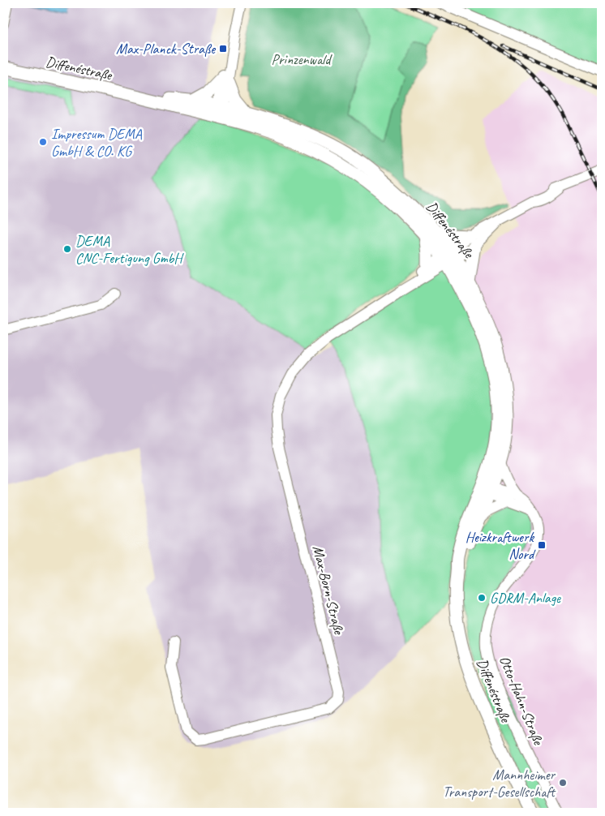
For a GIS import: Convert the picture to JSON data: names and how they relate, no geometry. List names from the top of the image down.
{
  "streets": {
    "main road": ["Diffenéstraße"],
    "street": ["Max-Born-Straße", "Otto-Hahn-Straße"]
  },
  "crossings": [
    ["Diffenéstraße", "Max-Born-Straße"],
    ["Diffenéstraße", "Otto-Hahn-Straße"]
  ],
  "parks": ["Prinzenwald"],
  "places": {
    "transit": ["Max-Planck-Straße", "Heizkraftwerk Nord"],
    "other": [
      "Impressum DEMA GmbH & CO. KG",
      "DEMA CNC-Fertigung GmbH",
      "GDRM-Anlage",
      "Mannheimer Transport-Gesellschaft"
    ]
  }
}
